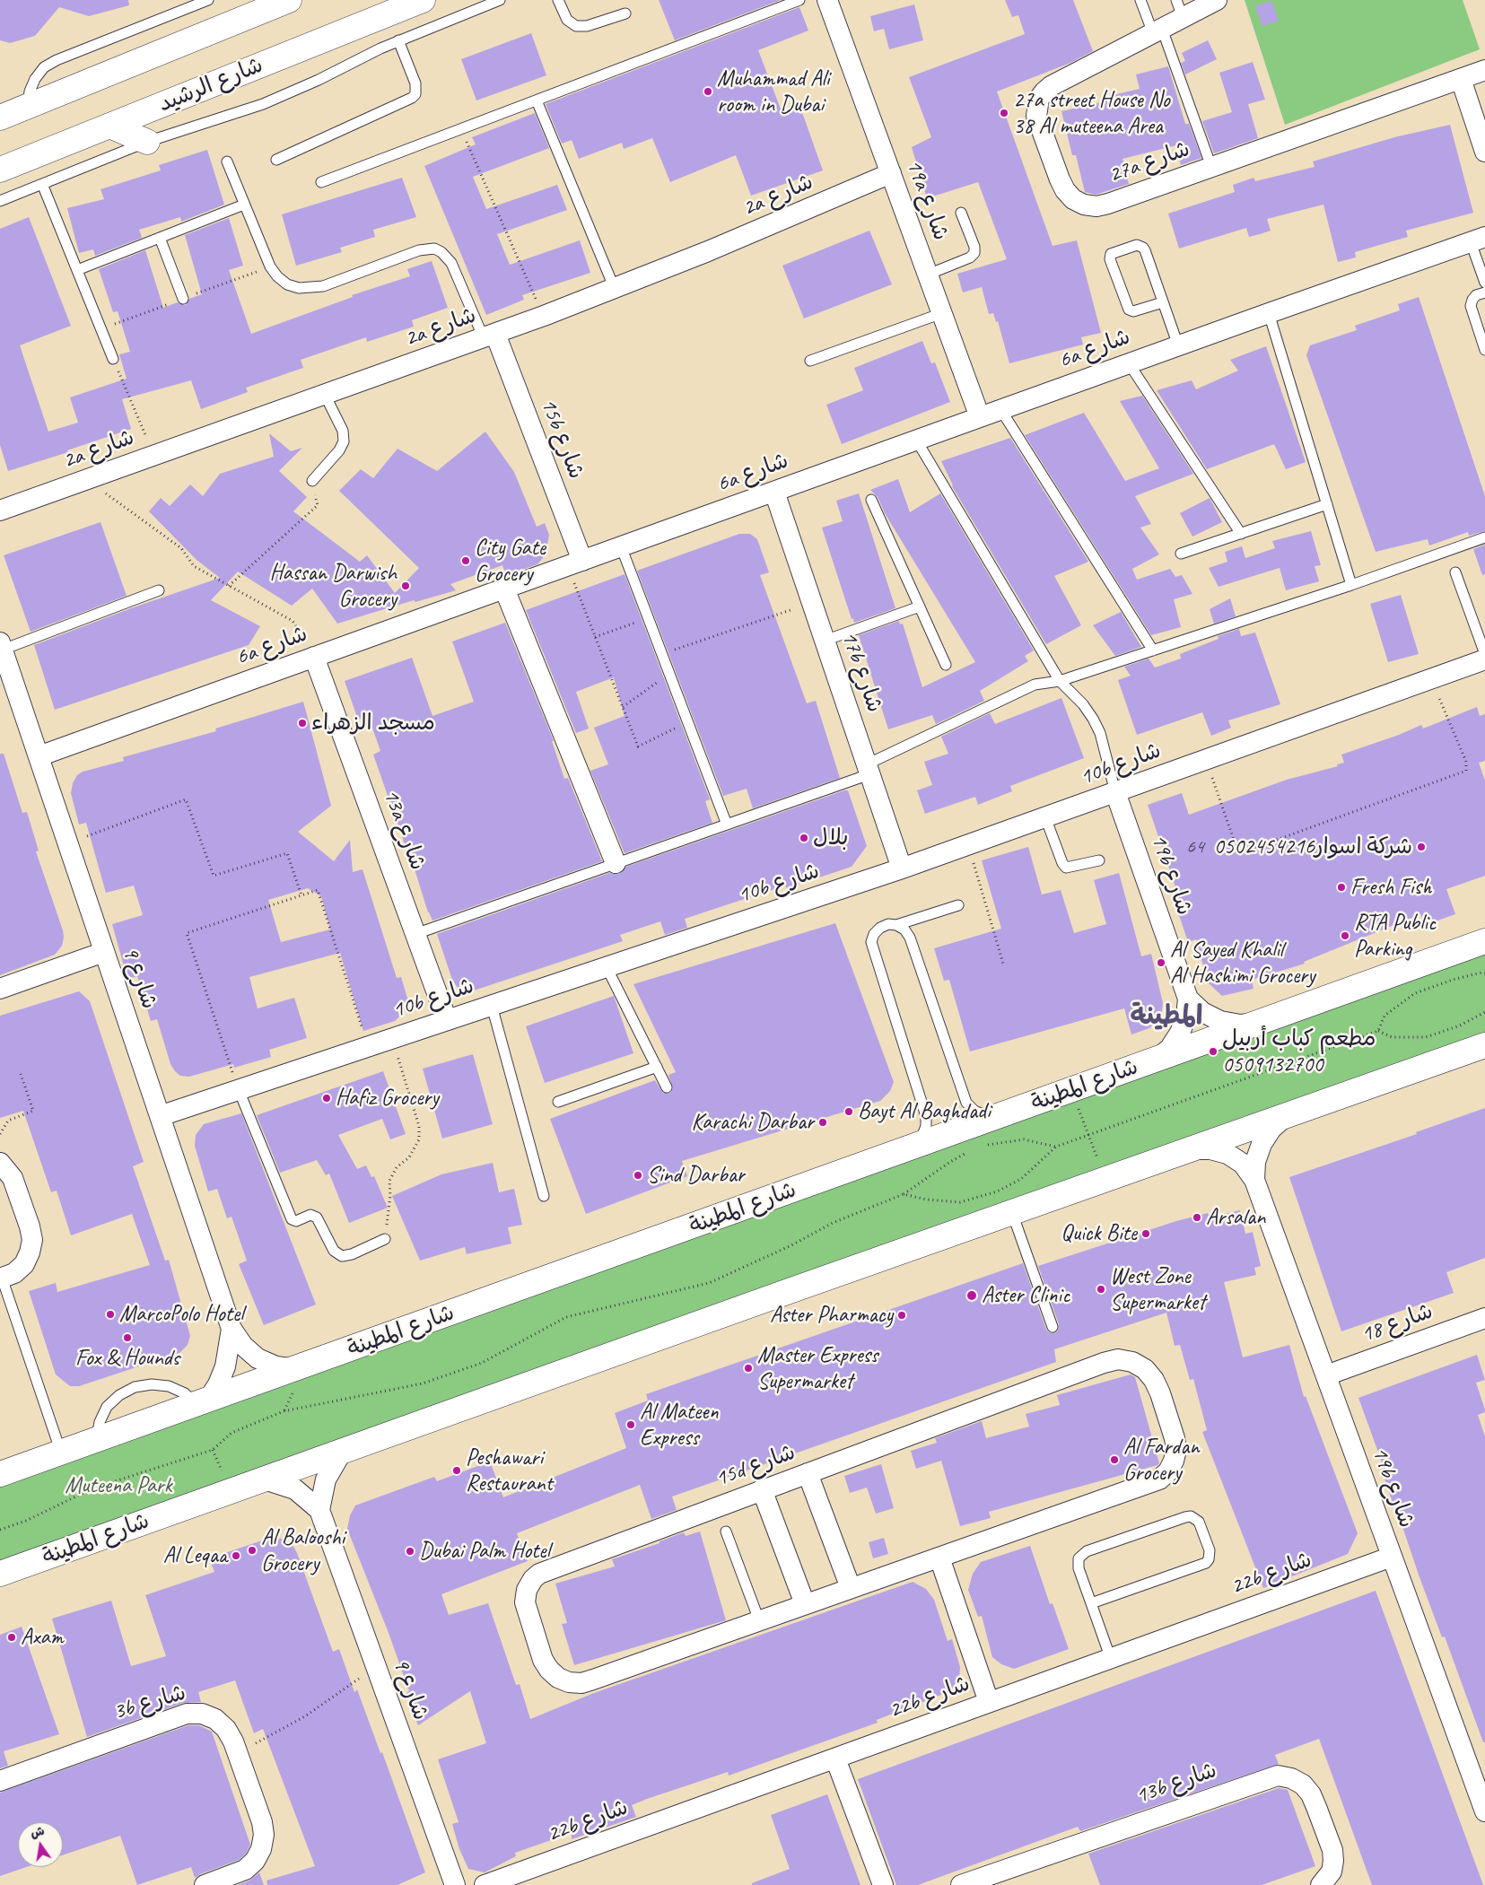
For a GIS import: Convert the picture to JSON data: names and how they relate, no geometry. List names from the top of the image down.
{
  "streets": {
    "street": [
      "شارع الرشيد",
      "27a شارع",
      "2a شارع",
      "19a شارع",
      "6a شارع",
      "15b شارع",
      "17b شارع",
      "10b شارع",
      "13a شارع",
      "19b شارع",
      "شارع 9",
      "شارع المطينة",
      "شارع 18",
      "15d شارع",
      "22b شارع",
      "3b شارع",
      "13b شارع"
    ]
  },
  "crossings": [
    ["2a شارع", "19a شارع"],
    ["2a شارع", "15b شارع"],
    ["19a شارع", "6a شارع"],
    ["6a شارع", "15b شارع"],
    ["6a شارع", "17b شارع"],
    ["6a شارع", "13a شارع"],
    ["6a شارع", "شارع 9"],
    ["17b شارع", "10b شارع"],
    ["10b شارع", "13a شارع"],
    ["10b شارع", "19b شارع"],
    ["10b شارع", "شارع 9"],
    ["19b شارع", "شارع المطينة"],
    ["19b شارع", "شارع 18"],
    ["19b شارع", "22b شارع"],
    ["شارع 9", "شارع المطينة"]
  ],
  "districts": ["المطينة"],
  "parks": ["Muteena Park"],
  "places": [
    "Muhammad Ali room in Dubai",
    "27a street House No 38 Al muteena Area",
    "City Gate Grocery",
    "Hassan Darwish Grocery",
    "مسجد الزهراء",
    "بلال",
    "شركة اسوار0502454216",
    "Fresh Fish",
    "RTA Public Parking",
    "Al Sayed Khalil Al Hashimi Grocery",
    "مطعم كباب أربيل 0509132700",
    "Hafiz Grocery",
    "Bayt Al Baghdadi",
    "Karachi Darbar",
    "Sind Darbar",
    "Arsalan",
    "Quick Bite",
    "West Zone Supermarket",
    "Aster Clinic",
    "MarcoPolo Hotel",
    "Aster Pharmacy",
    "Fox & Hounds",
    "Master Express Supermarket",
    "Al Mateen Express",
    "Al Fardan Grocery",
    "Peshawari Restaurant",
    "Al Balooshi Grocery",
    "Dubai Palm Hotel",
    "Al Leqaa",
    "Axam"
  ],
  "house_numbers": ["64"],
  "north": "top"
}
